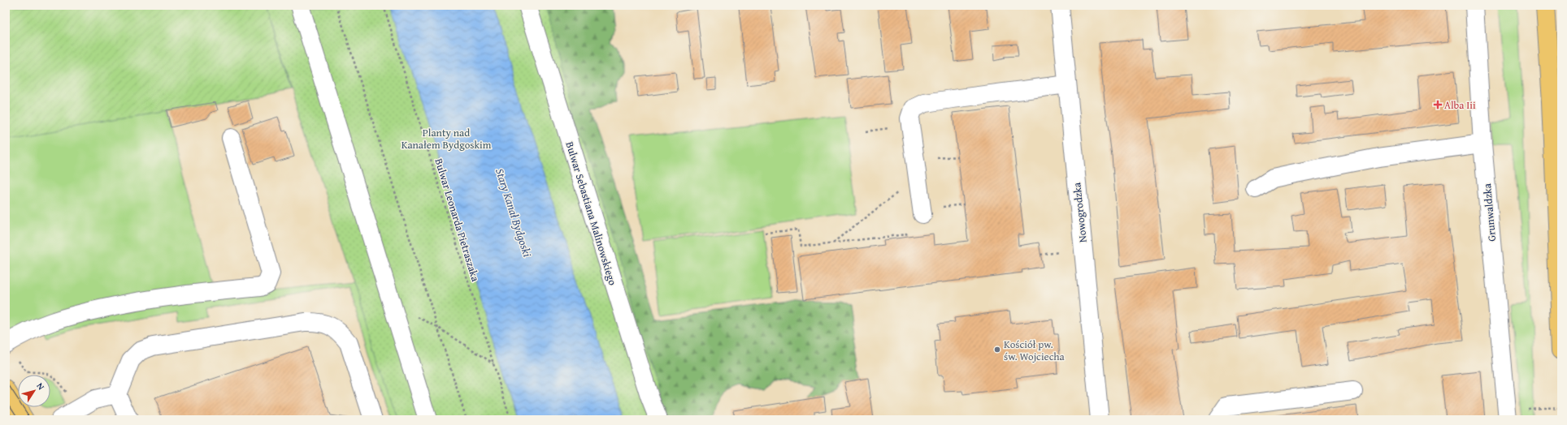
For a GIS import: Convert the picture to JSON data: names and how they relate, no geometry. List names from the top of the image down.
{
  "streets": {
    "street": ["Nowogrodzka", "Grunwaldzka", "Bulwar Sebastiana Malinowskiego"],
    "path": ["Bulwar Leonarda Pietraszaka"]
  },
  "water": ["Stary Kanał Bydgoski"],
  "parks": ["Planty nad Kanałem Bydgoskim"],
  "places": {
    "health": ["Alba Iii"],
    "other": ["Kościół pw. św. Wojciecha"]
  },
  "north": "top right"
}
